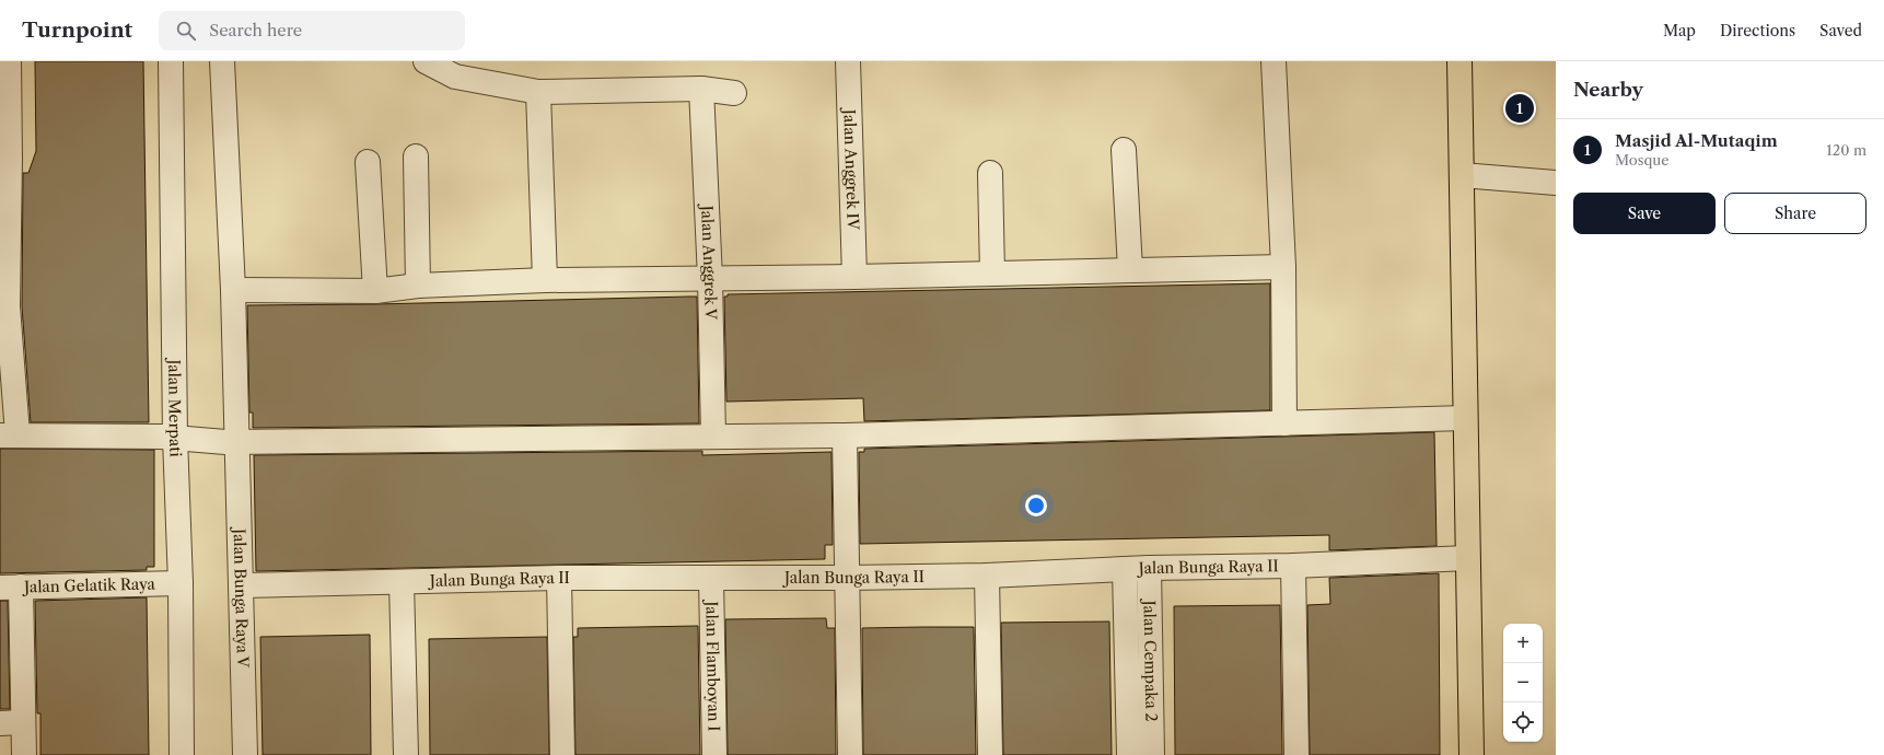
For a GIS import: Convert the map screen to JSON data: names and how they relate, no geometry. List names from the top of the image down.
{
  "streets": {
    "street": [
      "Jalan Anggrek IV",
      "Jalan Anggrek V",
      "Jalan Merpati",
      "Jalan Bunga Raya II",
      "Jalan Gelatik Raya",
      "Jalan Bunga Raya V",
      "Jalan Cempaka 2",
      "Jalan Flamboyan I"
    ]
  },
  "crossings": [
    ["Jalan Merpati", "Jalan Gelatik Raya"],
    ["Jalan Bunga Raya II", "Jalan Bunga Raya V"],
    ["Jalan Bunga Raya II", "Jalan Cempaka 2"],
    ["Jalan Bunga Raya II", "Jalan Flamboyan I"]
  ],
  "page": {
    "header": "Turnpoint",
    "search": "Search here",
    "nav": ["Map", "Directions", "Saved"],
    "heading": "Nearby",
    "pins": "1",
    "list": [
      {
        "mark": "1",
        "name": "Masjid Al-Mutaqim",
        "note": "Mosque",
        "value": "120 m"
      }
    ],
    "buttons": ["Save", "Share"],
    "map_buttons": ["+", "−"]
  }
}
